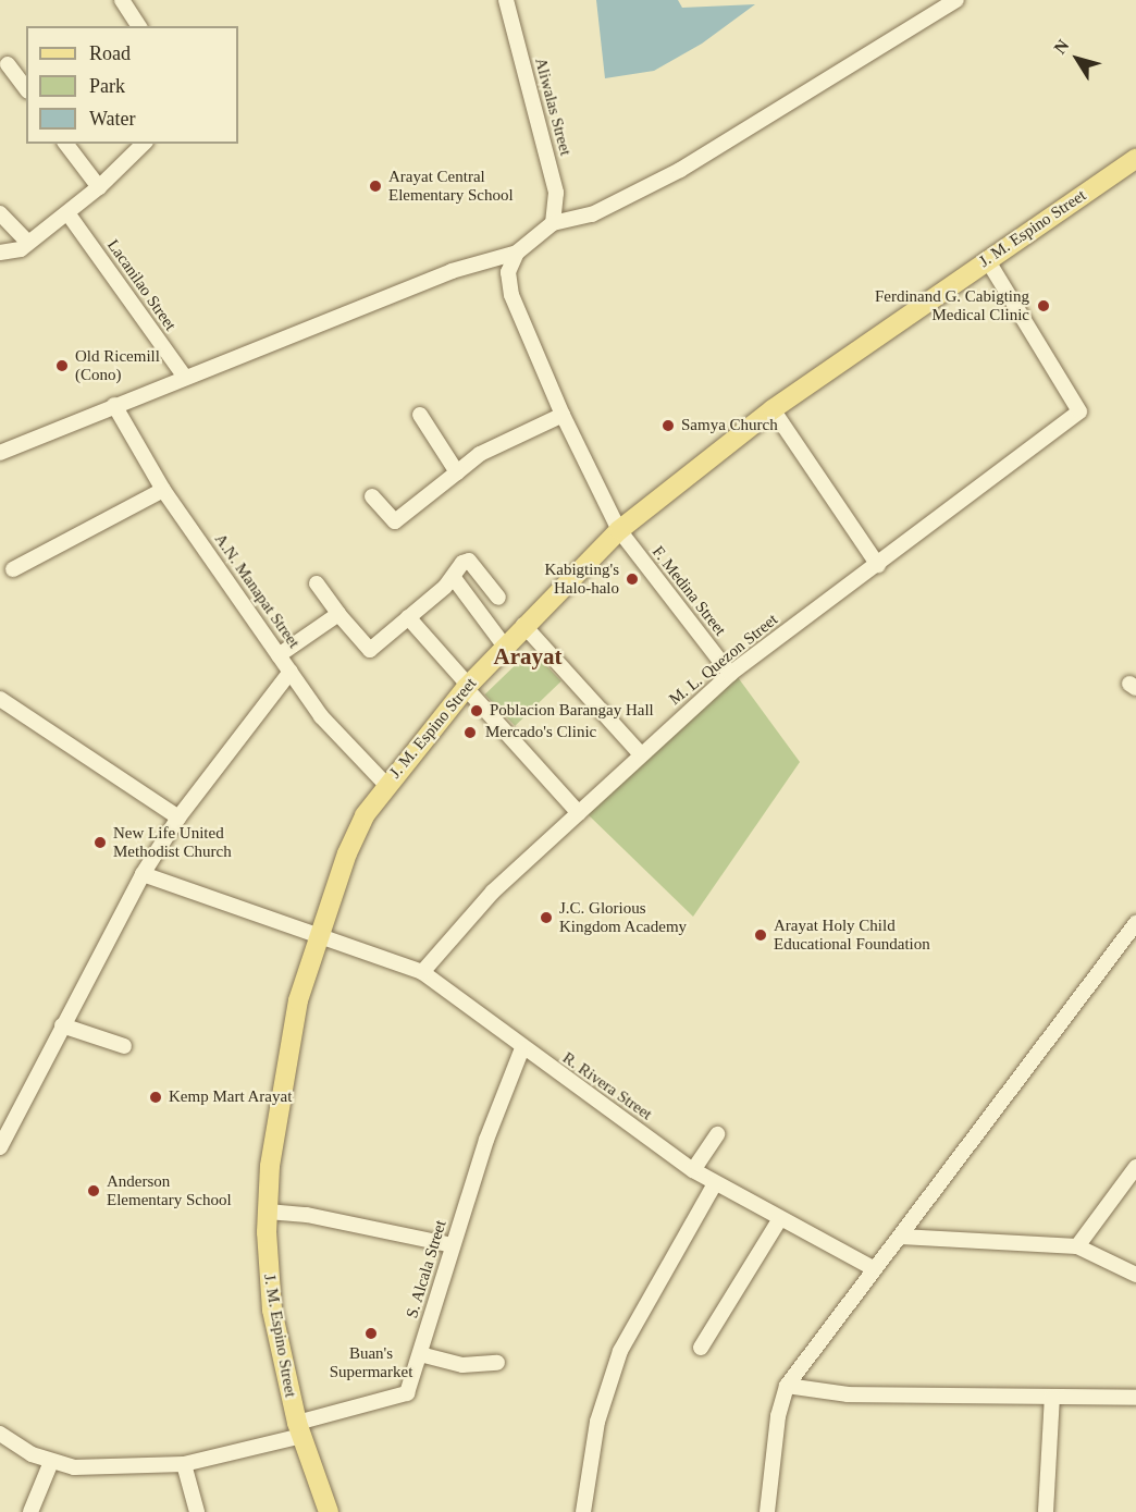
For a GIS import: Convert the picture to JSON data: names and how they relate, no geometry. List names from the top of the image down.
{
  "streets": {
    "main road": ["J. M. Espino Street"],
    "street": [
      "Aliwalas Street",
      "Lacanilao Street",
      "A.N. Manapat Street",
      "F. Medina Street",
      "M. L. Quezon Street",
      "R. Rivera Street",
      "S. Alcala Street"
    ]
  },
  "crossings": [
    ["J. M. Espino Street", "A.N. Manapat Street"],
    ["J. M. Espino Street", "F. Medina Street"],
    ["J. M. Espino Street", "M. L. Quezon Street"],
    ["J. M. Espino Street", "R. Rivera Street"],
    ["J. M. Espino Street", "S. Alcala Street"],
    ["F. Medina Street", "M. L. Quezon Street"],
    ["M. L. Quezon Street", "R. Rivera Street"],
    ["R. Rivera Street", "S. Alcala Street"]
  ],
  "districts": ["Arayat"],
  "places": [
    "Arayat Central Elementary School",
    "Ferdinand G. Cabigting Medical Clinic",
    "Old Ricemill (Cono)",
    "Samya Church",
    "Kabigting's Halo-halo",
    "Poblacion Barangay Hall",
    "Mercado's Clinic",
    "New Life United Methodist Church",
    "J.C. Glorious Kingdom Academy",
    "Arayat Holy Child Educational Foundation",
    "Kemp Mart Arayat",
    "Anderson Elementary School",
    "Buan's Supermarket"
  ],
  "legend": ["Road", "Park", "Water"],
  "north": "top left"
}
